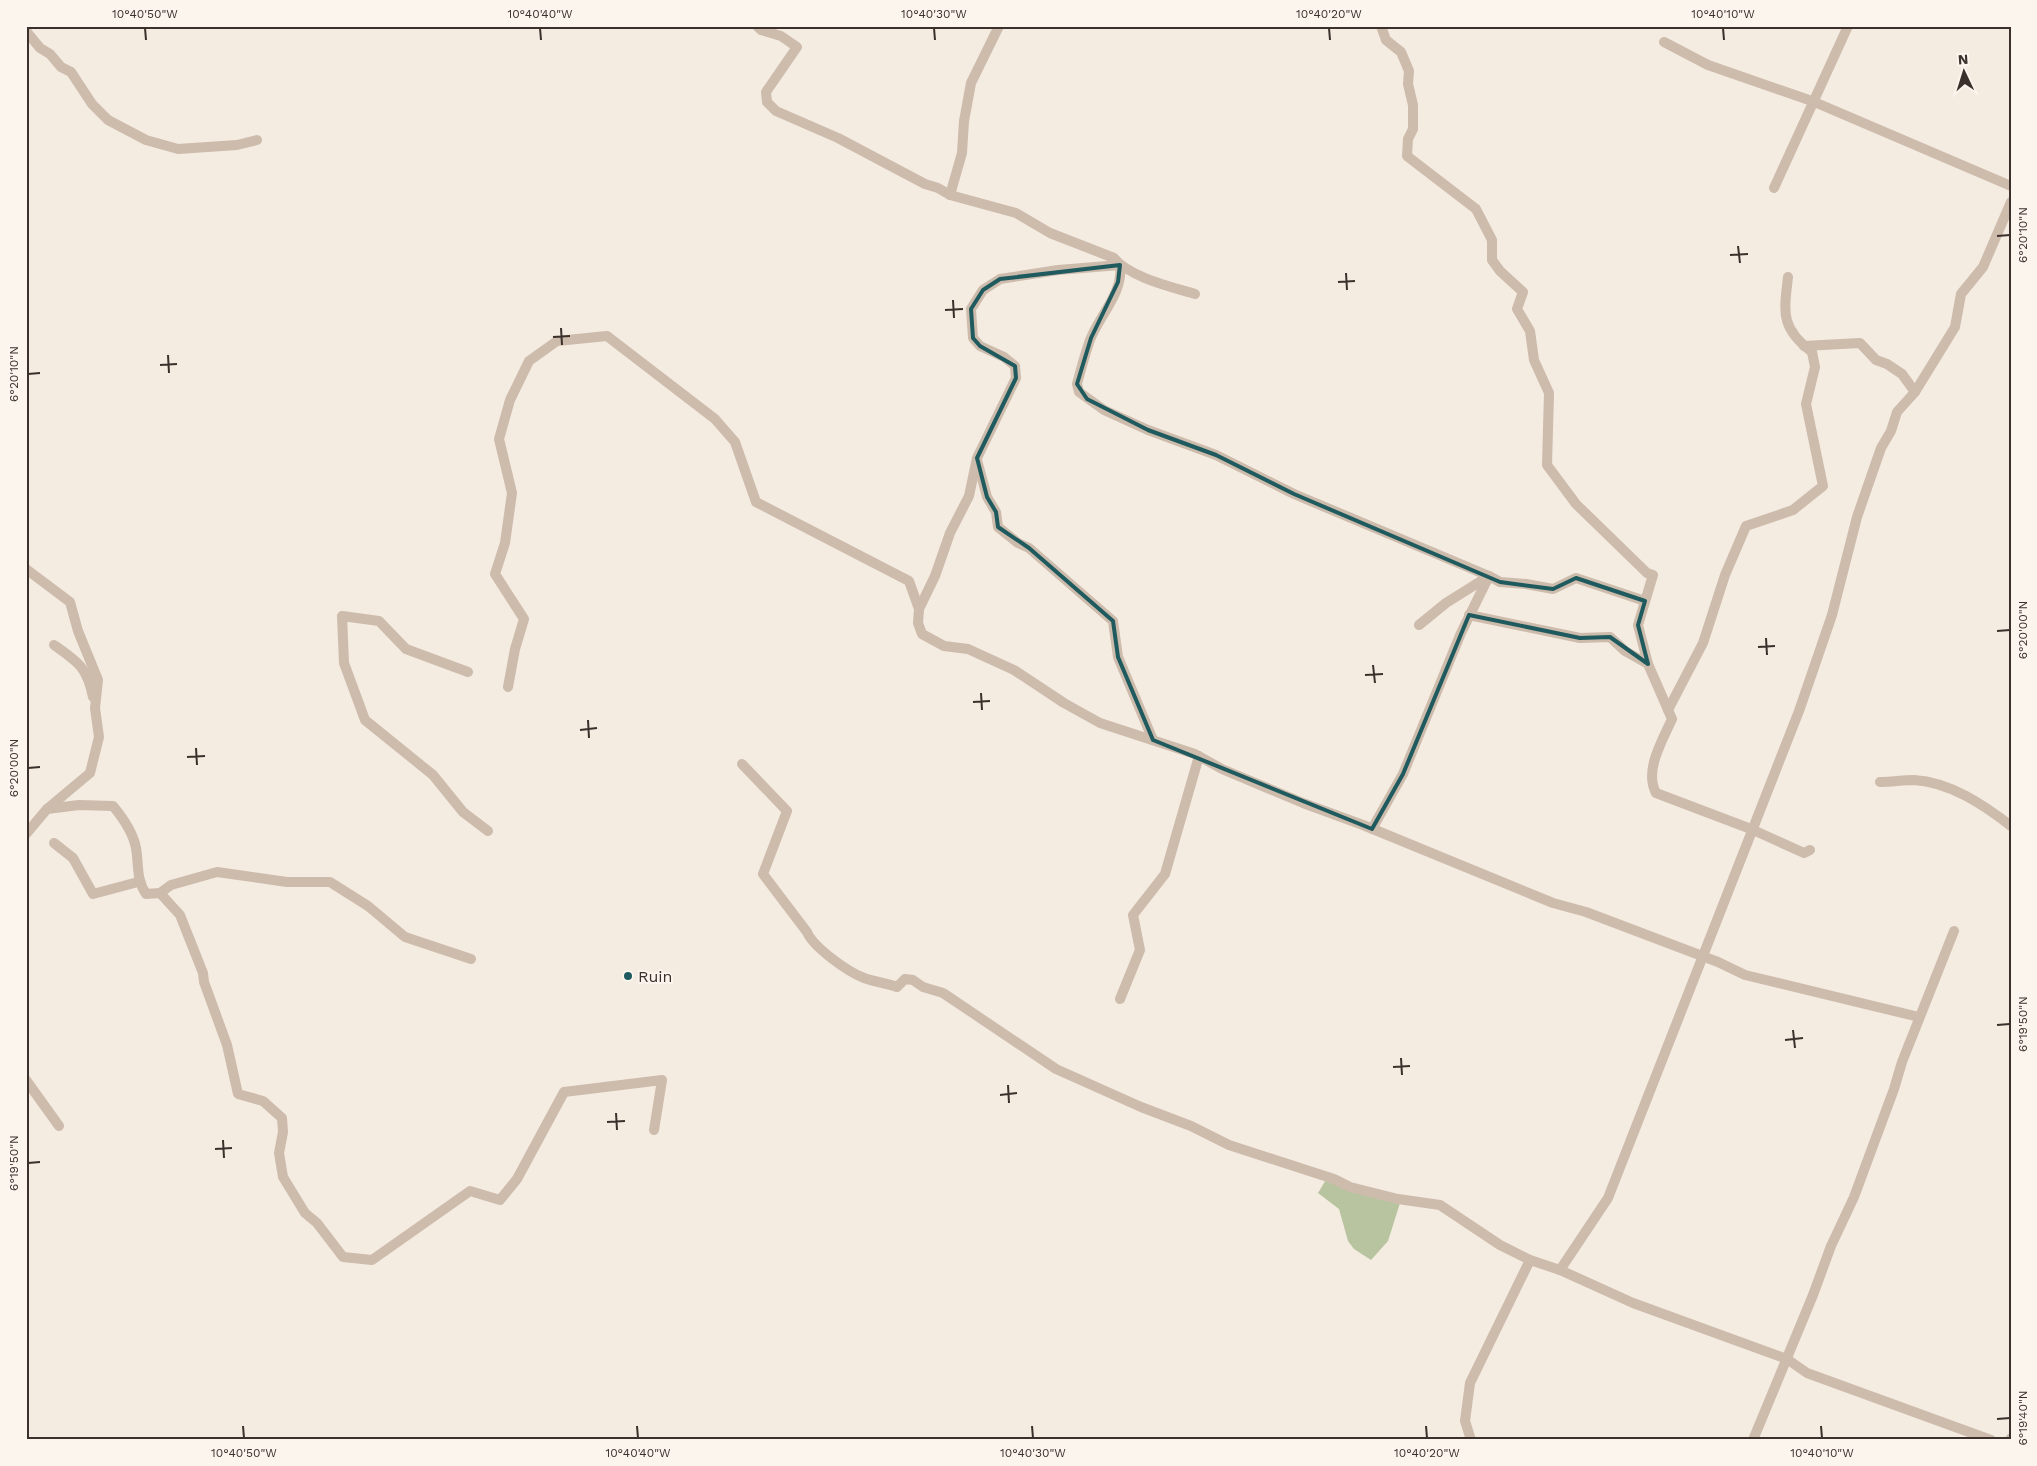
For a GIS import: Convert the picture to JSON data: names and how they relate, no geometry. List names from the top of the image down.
{
  "places": ["Ruin"],
  "north": "top",
  "coordinates": [
    "10°40'50\"W",
    "10°40'40\"W",
    "10°40'30\"W",
    "10°40'20\"W",
    "10°40'10\"W",
    "6°20'10\"N",
    "6°20'00\"N",
    "6°19'50\"N",
    "6°19'40\"N"
  ]
}
